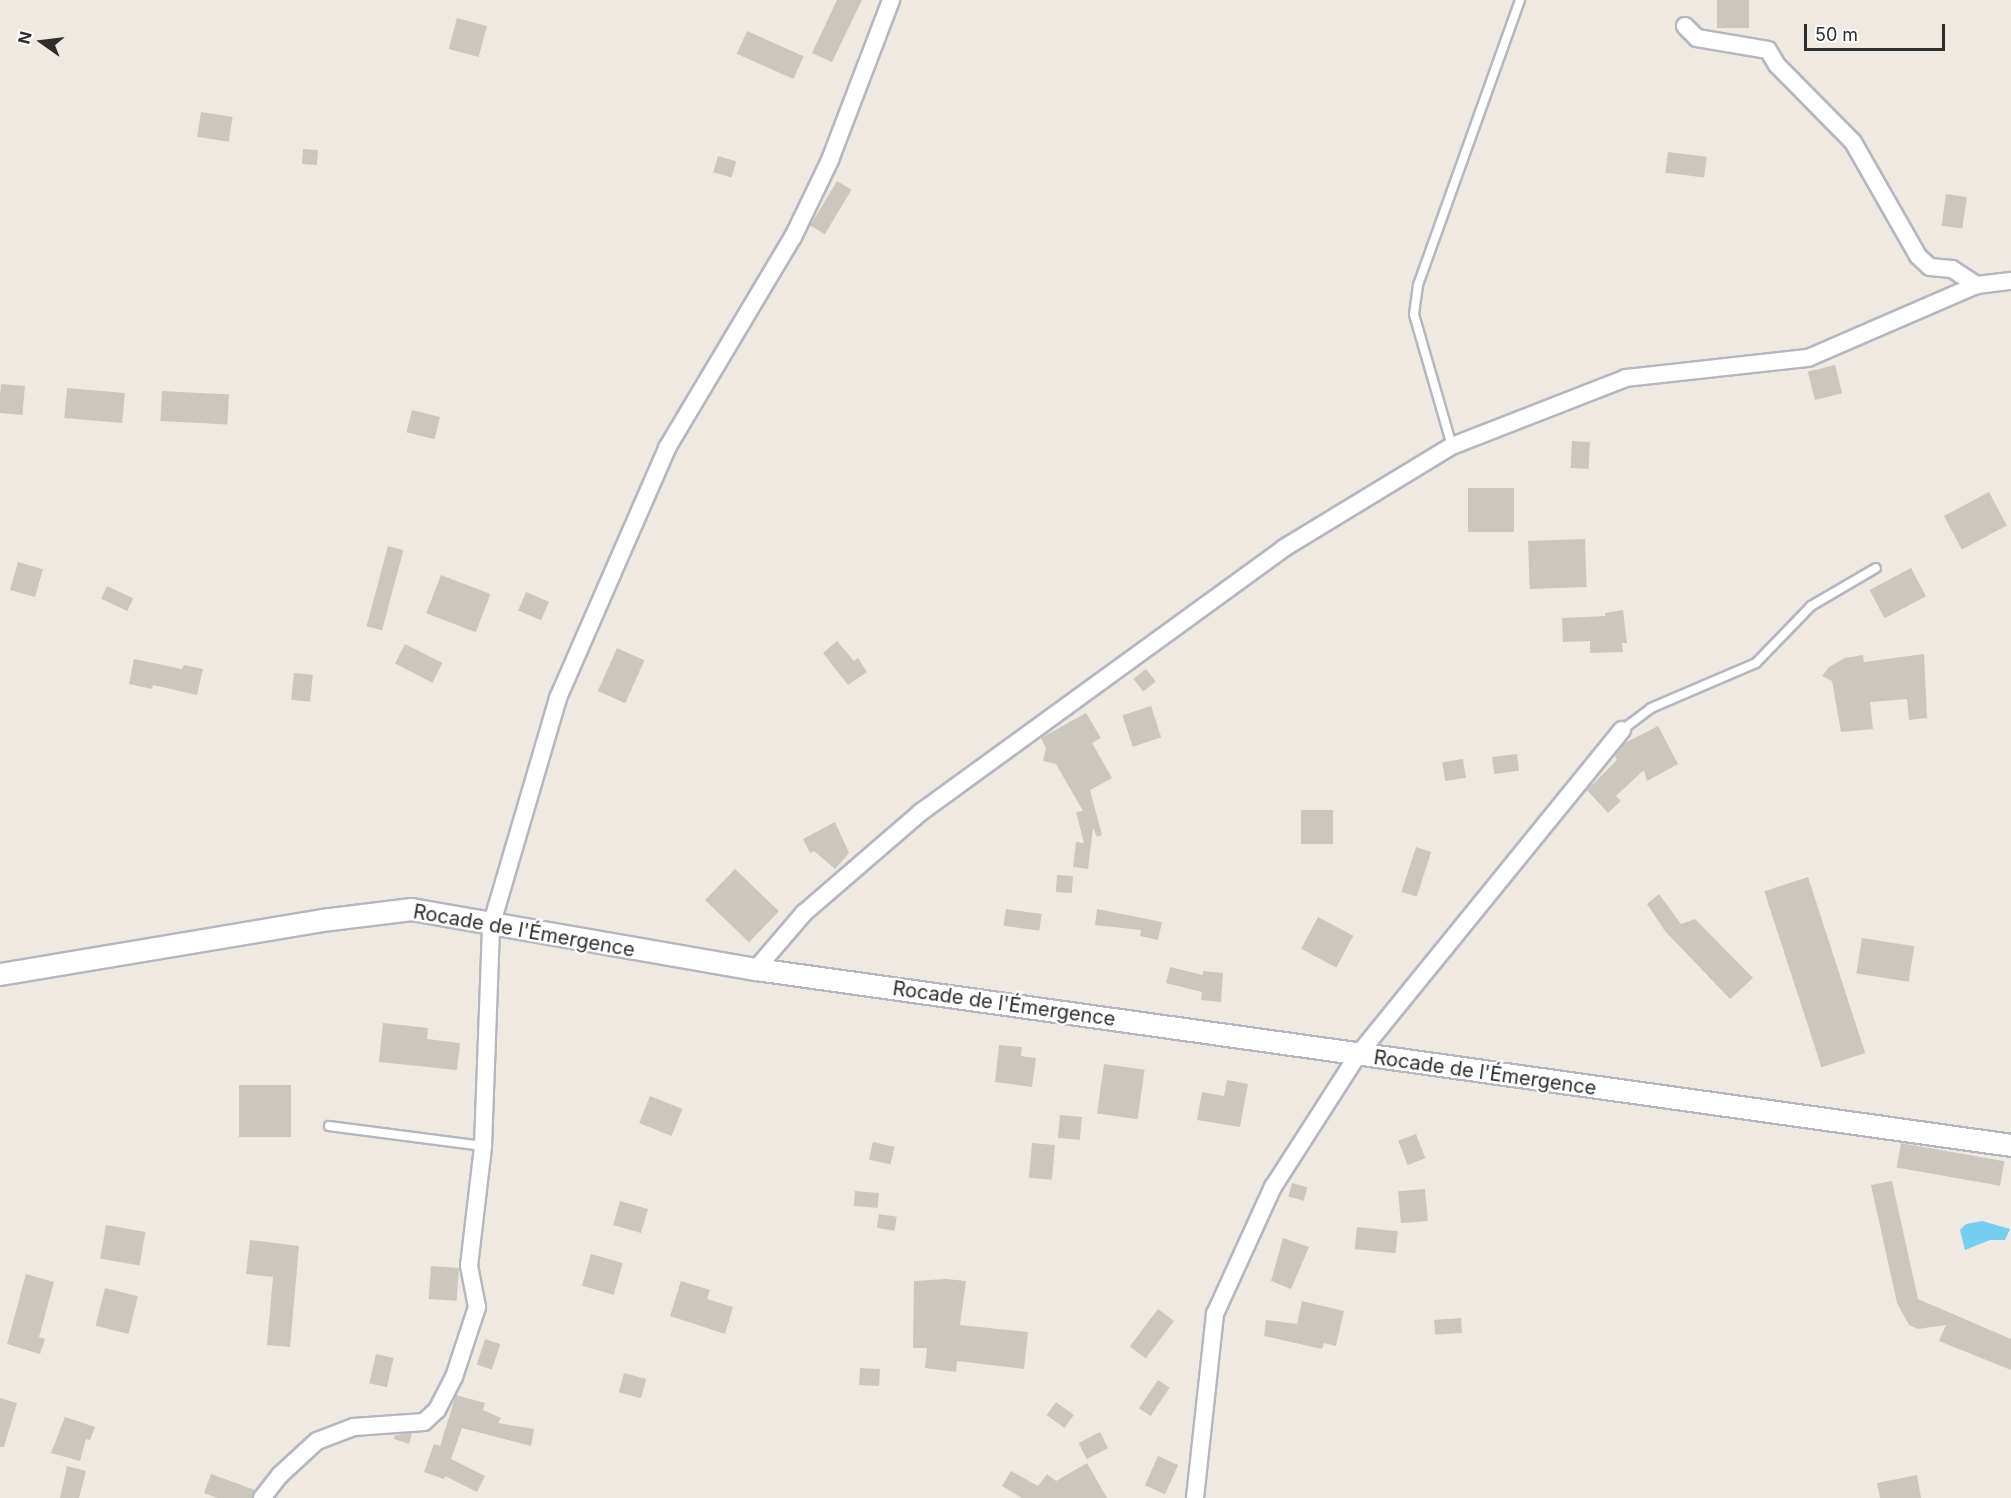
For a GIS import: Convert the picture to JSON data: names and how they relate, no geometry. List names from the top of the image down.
{
  "streets": {
    "street": ["Rocade de l'Émergence"]
  },
  "scale_bar": "50 m",
  "north": "left"
}
